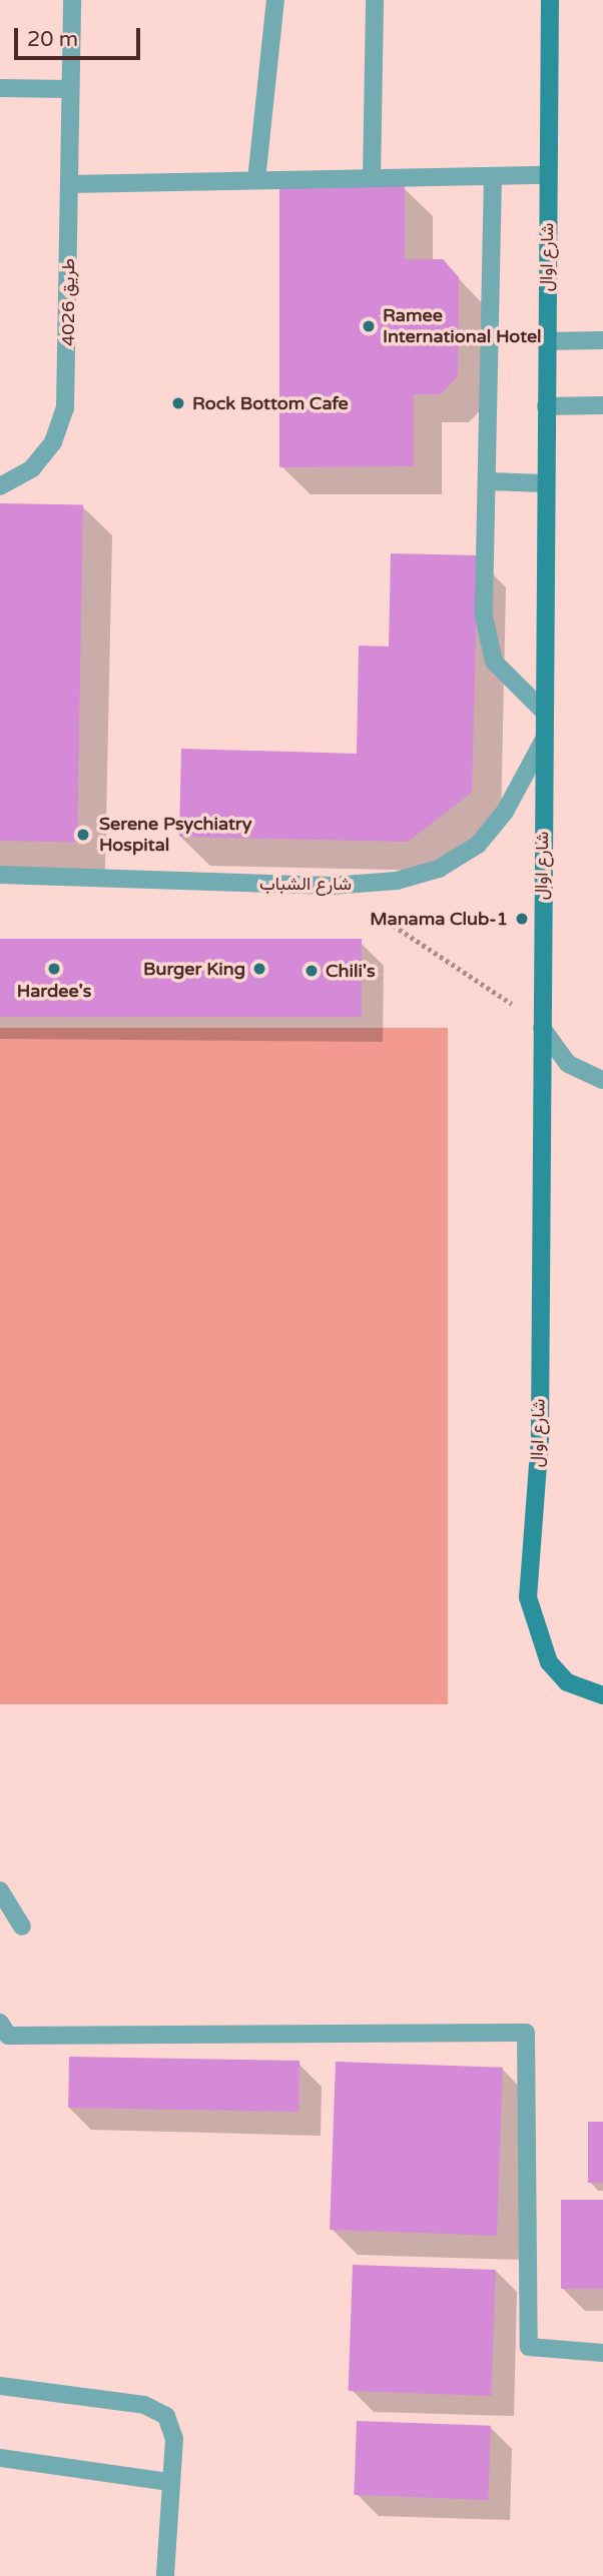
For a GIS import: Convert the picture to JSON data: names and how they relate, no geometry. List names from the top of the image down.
{
  "streets": {
    "main road": ["شارع اوال"],
    "street": ["طريق 4026", "شارع الشباب"]
  },
  "crossings": [
    ["شارع اوال", "شارع الشباب"]
  ],
  "places": [
    "Ramee International Hotel",
    "Rock Bottom Cafe",
    "Serene Psychiatry Hospital",
    "Manama Club-1",
    "Hardee's",
    "Burger King",
    "Chili's"
  ],
  "scale_bar": "20 m"
}
